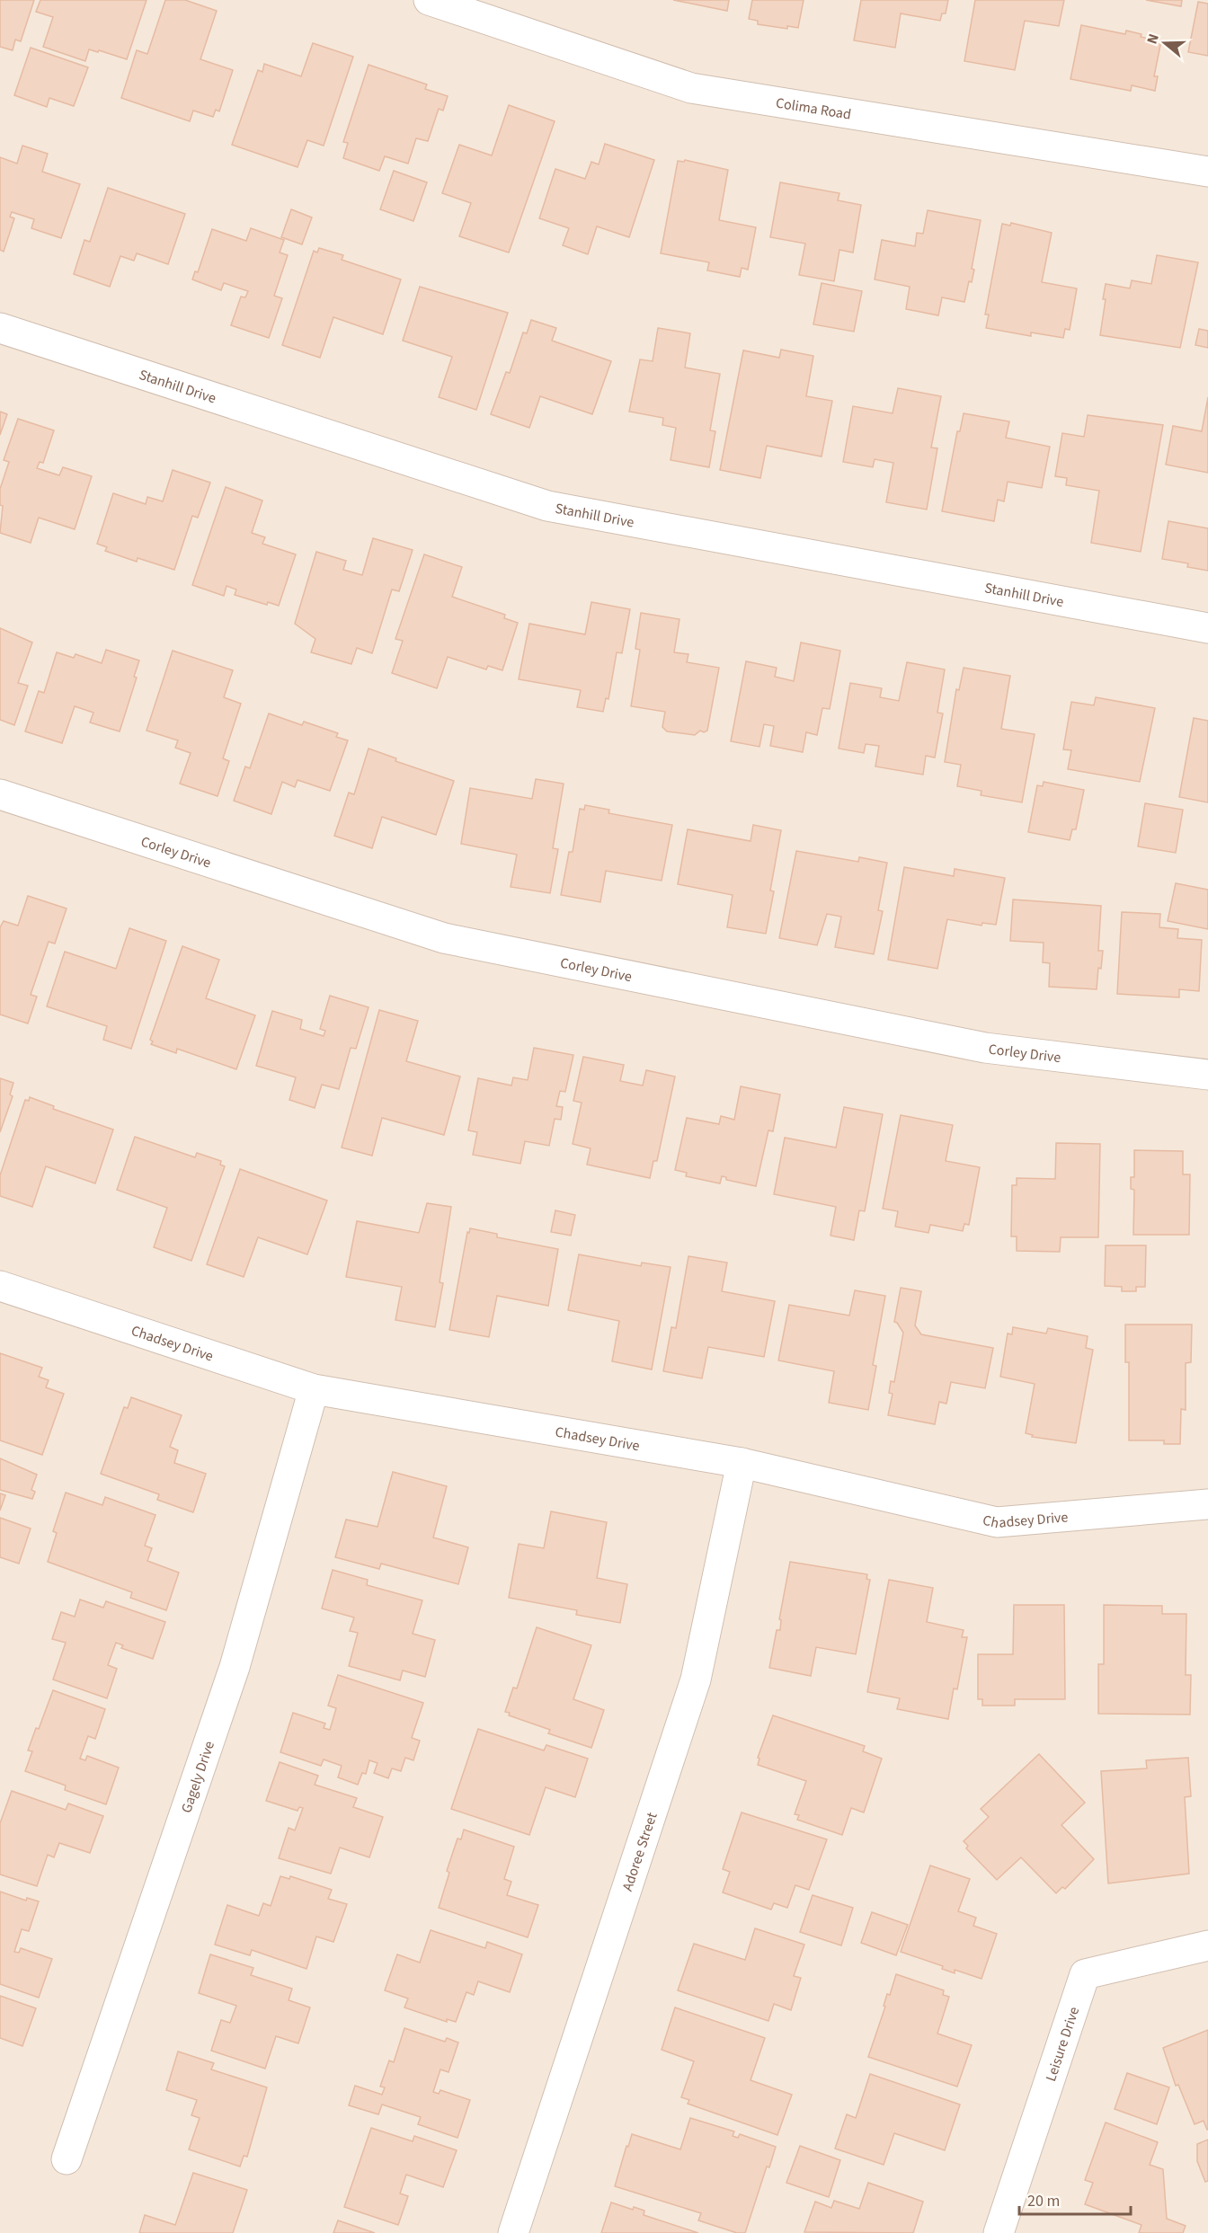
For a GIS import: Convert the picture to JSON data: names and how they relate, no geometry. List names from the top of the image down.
{
  "streets": {
    "street": [
      "Colima Road",
      "Stanhill Drive",
      "Corley Drive",
      "Chadsey Drive",
      "Gagely Drive",
      "Adoree Street",
      "Leisure Drive"
    ]
  },
  "crossings": [
    ["Chadsey Drive", "Gagely Drive"],
    ["Chadsey Drive", "Adoree Street"]
  ],
  "scale_bar": "20 m",
  "north": "left"
}
